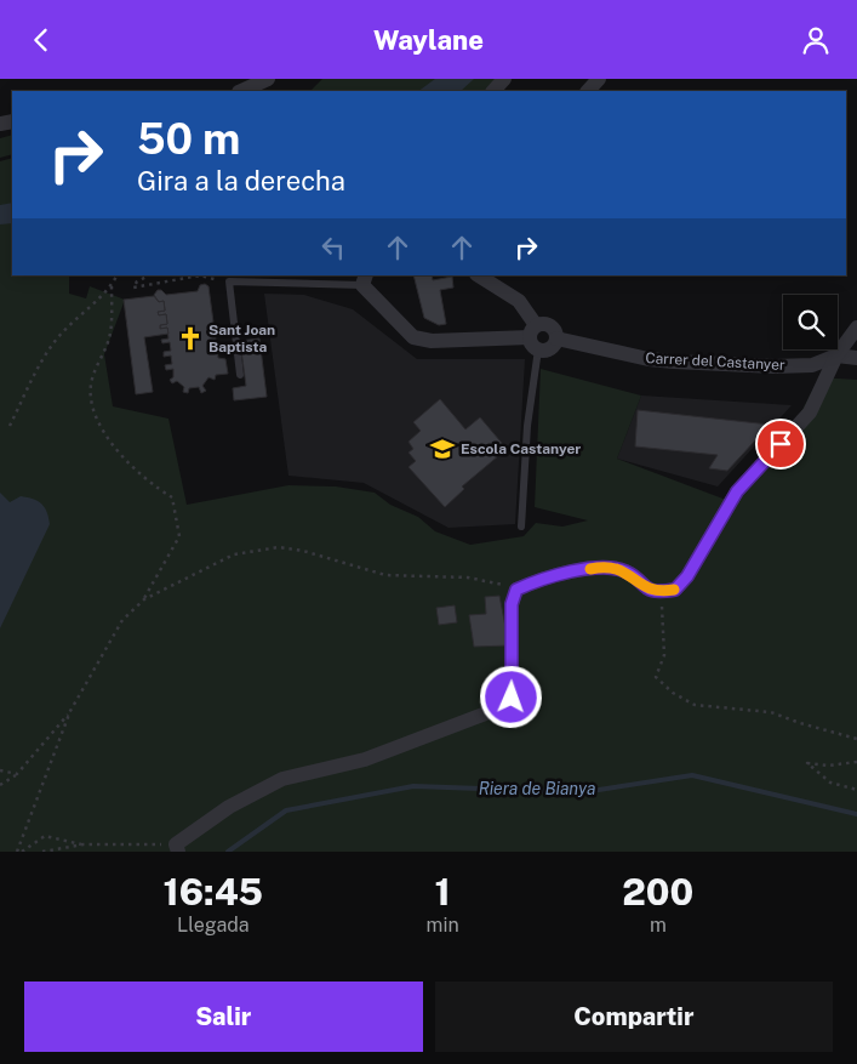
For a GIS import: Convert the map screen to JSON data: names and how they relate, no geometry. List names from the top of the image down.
{
  "streets": {
    "street": ["Carrer del Castanyer"]
  },
  "water": ["Riera de Bianya"],
  "places": {
    "church": ["Sant Joan Baptista"],
    "school or university": ["Escola Castanyer"]
  },
  "page": {
    "header": "Waylane",
    "turn": ["50 m", "Gira a la derecha"],
    "eta": [
      "16:45",
      "Llegada",
      "1",
      "min",
      "200",
      "m"
    ],
    "buttons": ["Salir", "Compartir"]
  }
}
